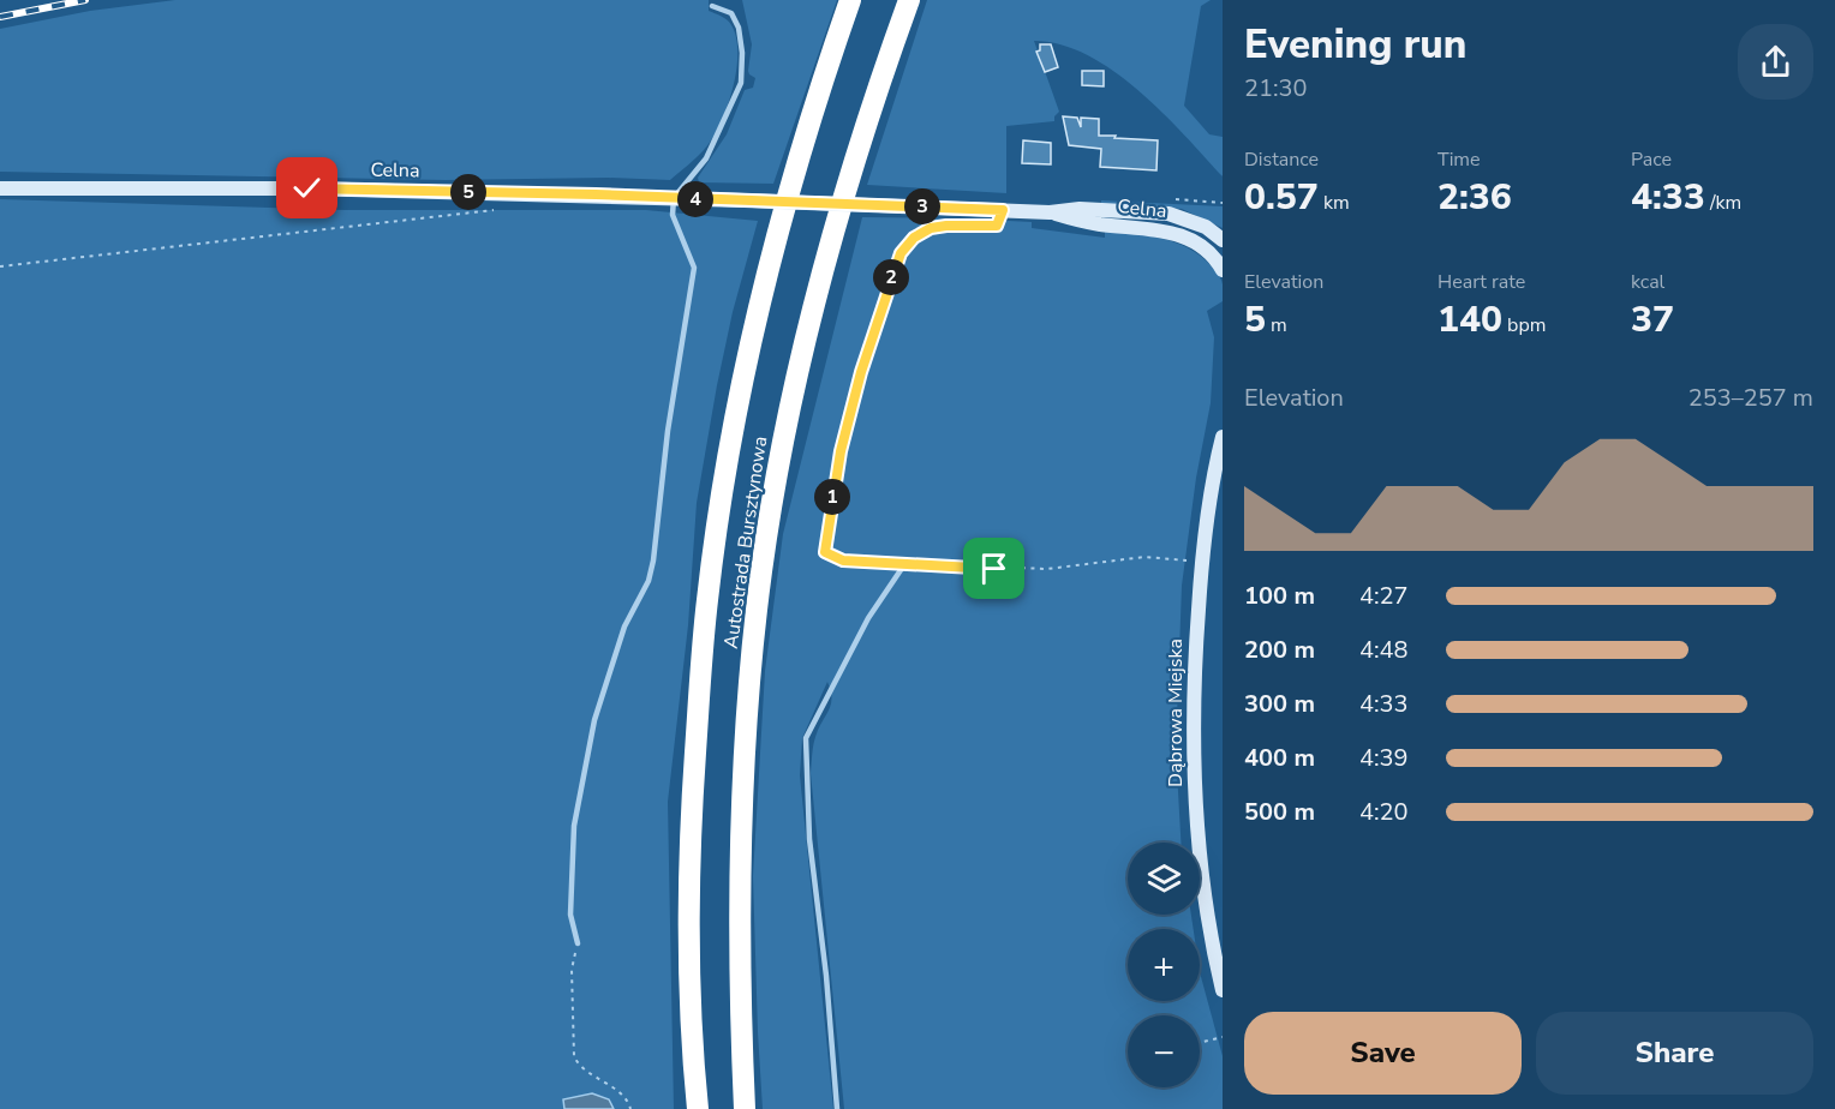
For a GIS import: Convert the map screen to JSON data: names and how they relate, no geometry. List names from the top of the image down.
{
  "streets": {
    "highway": ["Autostrada Bursztynowa"],
    "street": ["Celna", "Dąbrowa Miejska"]
  },
  "page": {
    "heading": ["Evening run", "21:30"],
    "stats": [
      ["Distance", "0.57 km"],
      ["Time", "2:36"],
      ["Pace", "4:33 /km"],
      ["Elevation", "5 m"],
      ["Heart rate", "140 bpm"],
      ["kcal", "37"]
    ],
    "pins": [
      "5",
      "4",
      "3",
      "2",
      "1"
    ],
    "chart": ["Elevation", "253–257 m"],
    "list": [
      {
        "name": "100 m",
        "note": "4:27"
      },
      {
        "name": "200 m",
        "note": "4:48"
      },
      {
        "name": "300 m",
        "note": "4:33"
      },
      {
        "name": "400 m",
        "note": "4:39"
      },
      {
        "name": "500 m",
        "note": "4:20"
      }
    ],
    "map_buttons": ["+", "−"],
    "buttons": ["Save", "Share"]
  }
}
